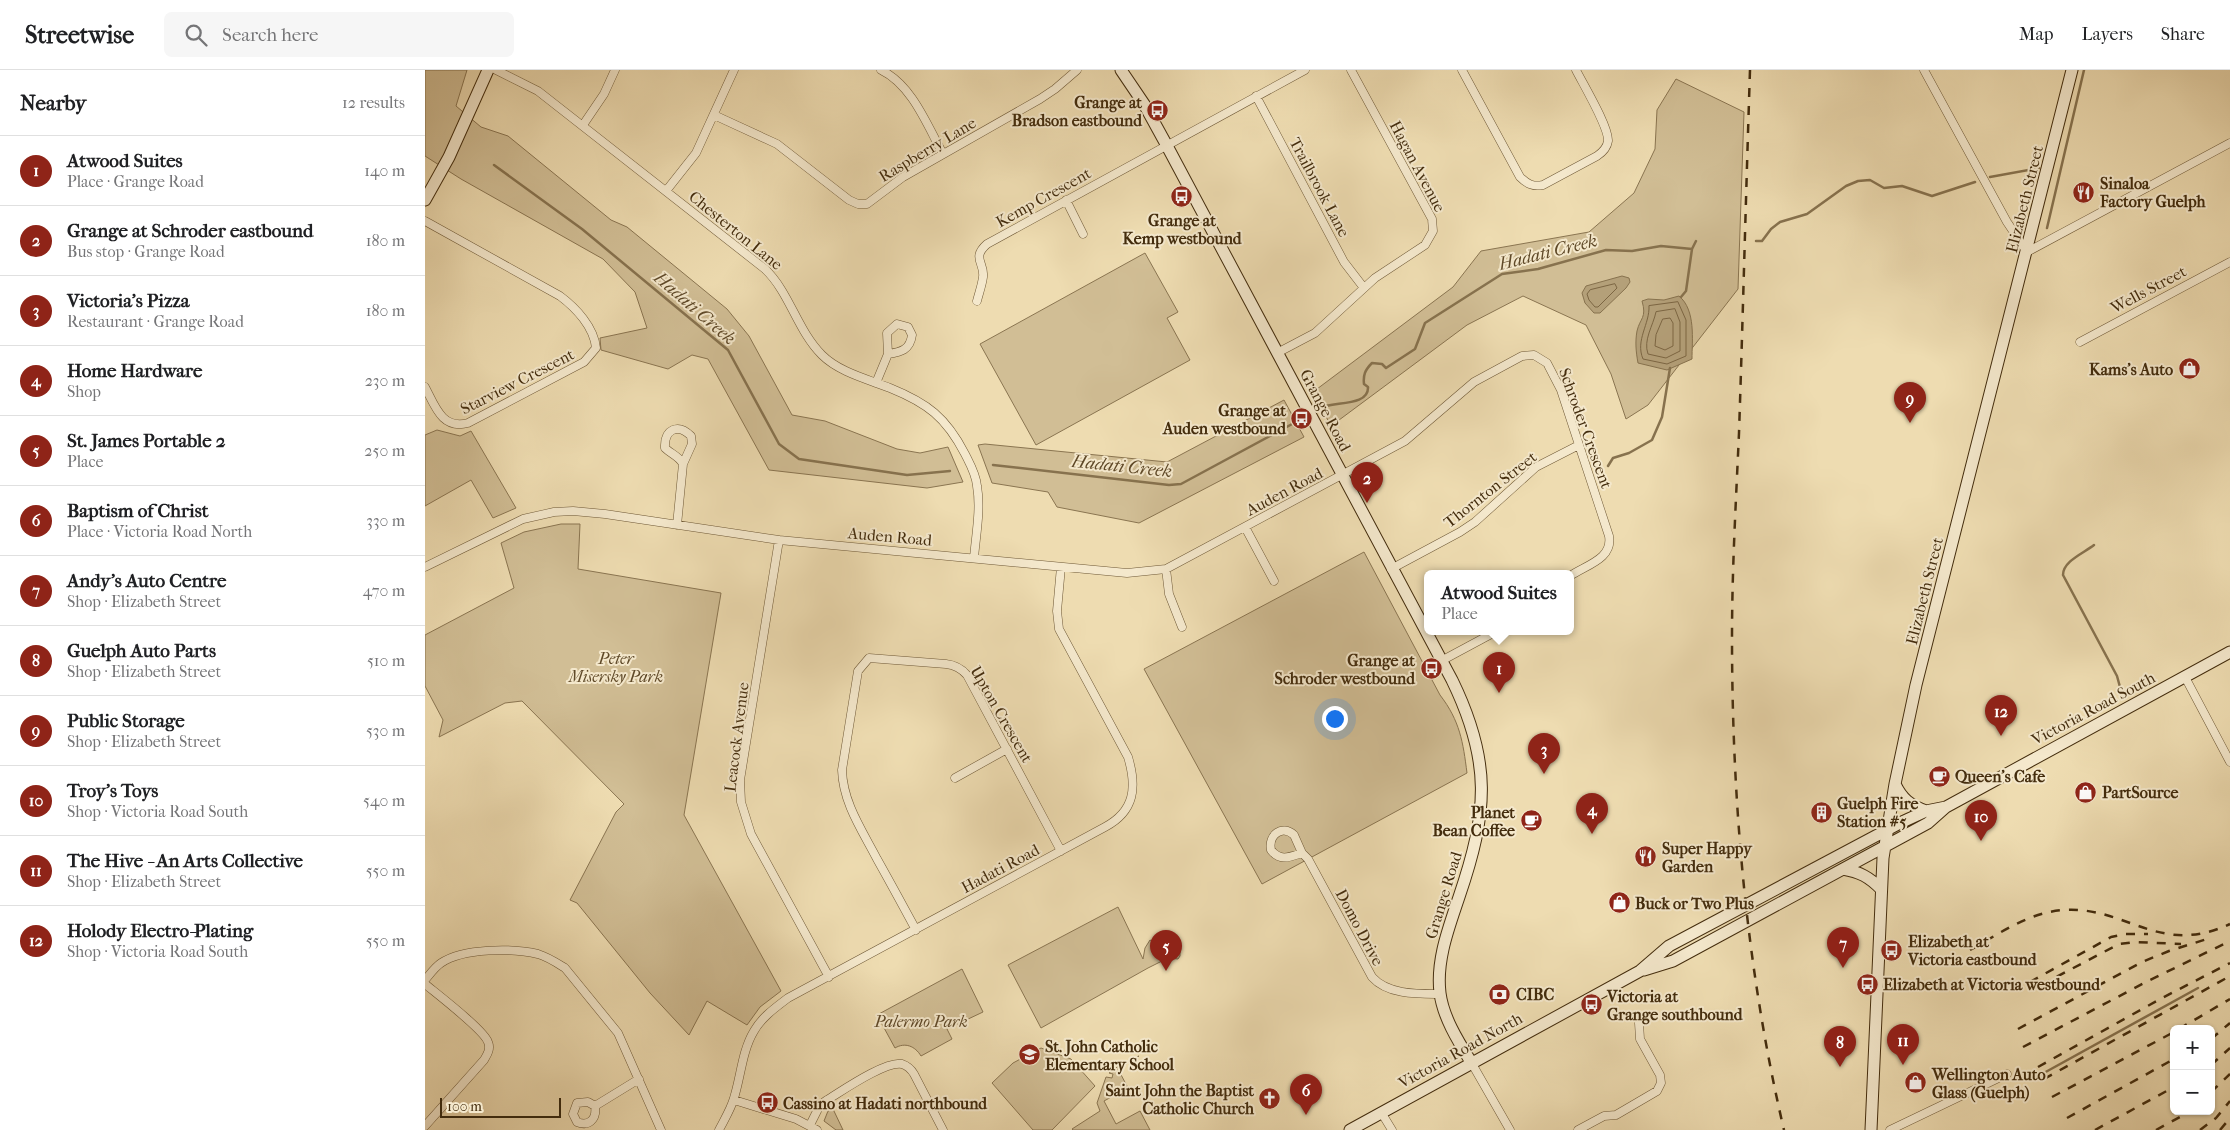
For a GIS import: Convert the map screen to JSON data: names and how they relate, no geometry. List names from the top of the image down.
{
  "streets": {
    "main road": [
      "Elizabeth Street",
      "Grange Road",
      "Victoria Road South",
      "Victoria Road North"
    ],
    "street": [
      "Raspberry Lane",
      "Hagan Avenue",
      "Trailbrook Lane",
      "Kemp Crescent",
      "Chesterton Lane",
      "Wells Street",
      "Starview Crescent",
      "Schroder Crescent",
      "Thornton Street",
      "Auden Road",
      "Upton Crescent",
      "Leacock Avenue",
      "Hadati Road",
      "Domo Drive"
    ]
  },
  "crossings": [
    ["Hagan Avenue", "Trailbrook Lane"],
    ["Hagan Avenue", "Grange Road"],
    ["Trailbrook Lane", "Kemp Crescent"],
    ["Kemp Crescent", "Grange Road"],
    ["Elizabeth Street", "Victoria Road South"],
    ["Chesterton Lane", "Auden Road"],
    ["Grange Road", "Schroder Crescent"],
    ["Grange Road", "Thornton Street"],
    ["Grange Road", "Auden Road"],
    ["Grange Road", "Domo Drive"],
    ["Grange Road", "Victoria Road North"],
    ["Schroder Crescent", "Thornton Street"],
    ["Schroder Crescent", "Auden Road"],
    ["Auden Road", "Leacock Avenue"],
    ["Auden Road", "Hadati Road"],
    ["Victoria Road South", "Victoria Road North"],
    ["Upton Crescent", "Hadati Road"],
    ["Leacock Avenue", "Hadati Road"]
  ],
  "water": ["Hadati Creek"],
  "parks": ["Peter Misersky Park", "Palermo Park"],
  "places": {
    "bus stop": [
      "Grange at Bradson eastbound",
      "Grange at Kemp westbound",
      "Grange at Auden westbound",
      "Grange at Schroder westbound",
      "Elizabeth at Victoria eastbound",
      "Elizabeth at Victoria westbound",
      "Victoria at Grange southbound",
      "Cassino at Hadati northbound"
    ],
    "restaurant": ["Sinaloa Factory Guelph", "Super Happy Garden"],
    "shop": [
      "Kams's Auto",
      "PartSource",
      "Buck or Two Plus",
      "Wellington Auto Glass (Guelph)"
    ],
    "cafe": ["Queen's Cafe", "Planet Bean Coffee"],
    "building": ["Guelph Fire Station #5"],
    "bank": ["CIBC"],
    "school or university": ["St. John Catholic Elementary School"],
    "church": ["Saint John the Baptist Catholic Church"]
  },
  "scale_bar": "100 m",
  "page": {
    "header": "Streetwise",
    "search": "Search here",
    "nav": ["Map", "Layers", "Share"],
    "heading": ["Nearby", "12 results"],
    "list": [
      {
        "mark": "1",
        "name": "Atwood Suites",
        "note": "Place · Grange Road",
        "value": "140 m"
      },
      {
        "mark": "2",
        "name": "Grange at Schroder eastbound",
        "note": "Bus stop · Grange Road",
        "value": "180 m"
      },
      {
        "mark": "3",
        "name": "Victoria's Pizza",
        "note": "Restaurant · Grange Road",
        "value": "180 m"
      },
      {
        "mark": "4",
        "name": "Home Hardware",
        "note": "Shop",
        "value": "230 m"
      },
      {
        "mark": "5",
        "name": "St. James Portable 2",
        "note": "Place",
        "value": "250 m"
      },
      {
        "mark": "6",
        "name": "Baptism of Christ",
        "note": "Place · Victoria Road North",
        "value": "330 m"
      },
      {
        "mark": "7",
        "name": "Andy's Auto Centre",
        "note": "Shop · Elizabeth Street",
        "value": "470 m"
      },
      {
        "mark": "8",
        "name": "Guelph Auto Parts",
        "note": "Shop · Elizabeth Street",
        "value": "510 m"
      },
      {
        "mark": "9",
        "name": "Public Storage",
        "note": "Shop · Elizabeth Street",
        "value": "530 m"
      },
      {
        "mark": "10",
        "name": "Troy's Toys",
        "note": "Shop · Victoria Road South",
        "value": "540 m"
      },
      {
        "mark": "11",
        "name": "The Hive - An Arts Collective",
        "note": "Shop · Elizabeth Street",
        "value": "550 m"
      },
      {
        "mark": "12",
        "name": "Holody Electro-Plating",
        "note": "Shop · Victoria Road South",
        "value": "550 m"
      }
    ],
    "pins": [
      "9",
      "2",
      "1",
      "12",
      "3",
      "4",
      "10",
      "7",
      "5",
      "11",
      "8",
      "6"
    ],
    "popup": ["Atwood Suites", "Place"],
    "map_buttons": ["+", "−"],
    "scale": "100 m"
  }
}
